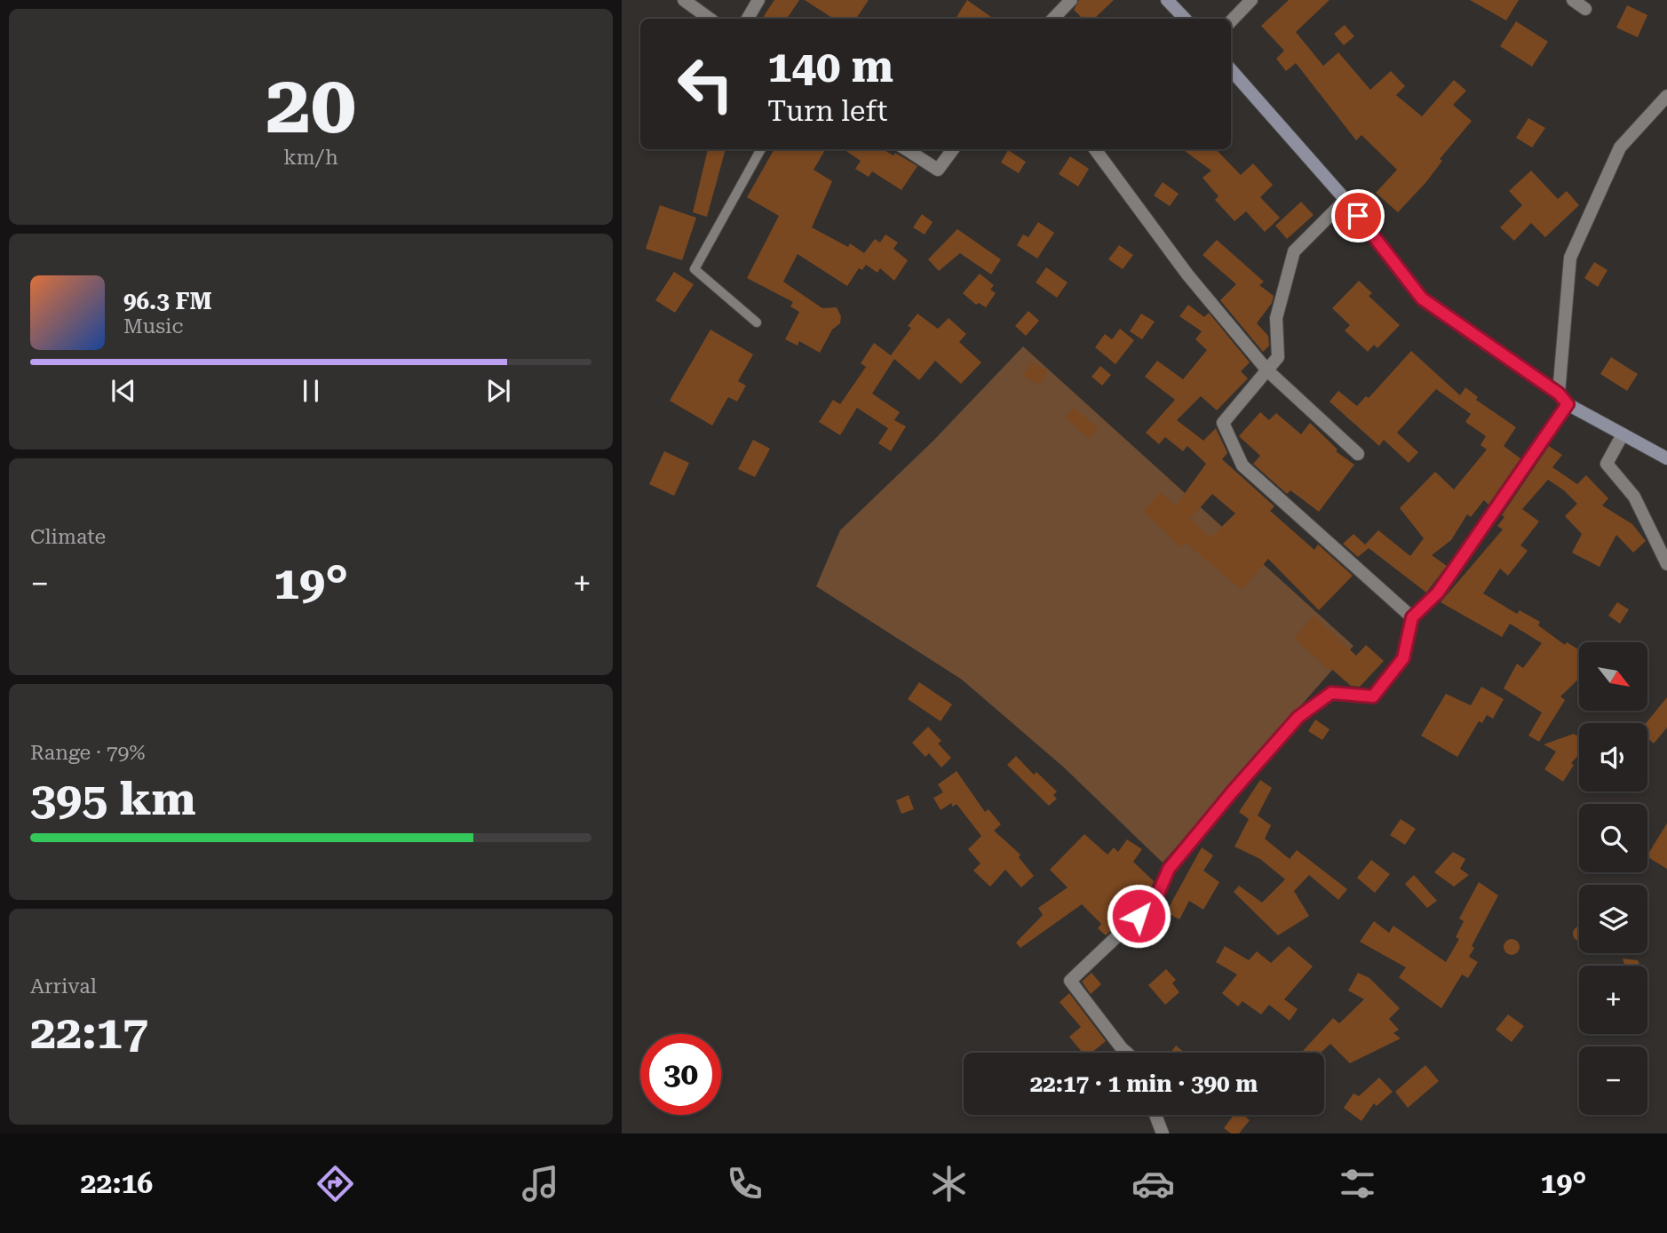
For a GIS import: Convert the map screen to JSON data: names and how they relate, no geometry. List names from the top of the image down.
{
  "north": "bottom right",
  "page": {
    "tile": [
      ["20", "km/h"],
      "Climate",
      ["Range · 79%", "395 km"],
      ["Arrival", "22:17"]
    ],
    "turn": ["140 m", "Turn left"],
    "song": ["96.3 FM", "Music"],
    "heat": ["−", "19°", "+"],
    "map_buttons": ["+", "−"],
    "limit": "30",
    "trip": "22:17 · 1 min · 390 m",
    "tabs": ["22:16", "19°"]
  }
}
